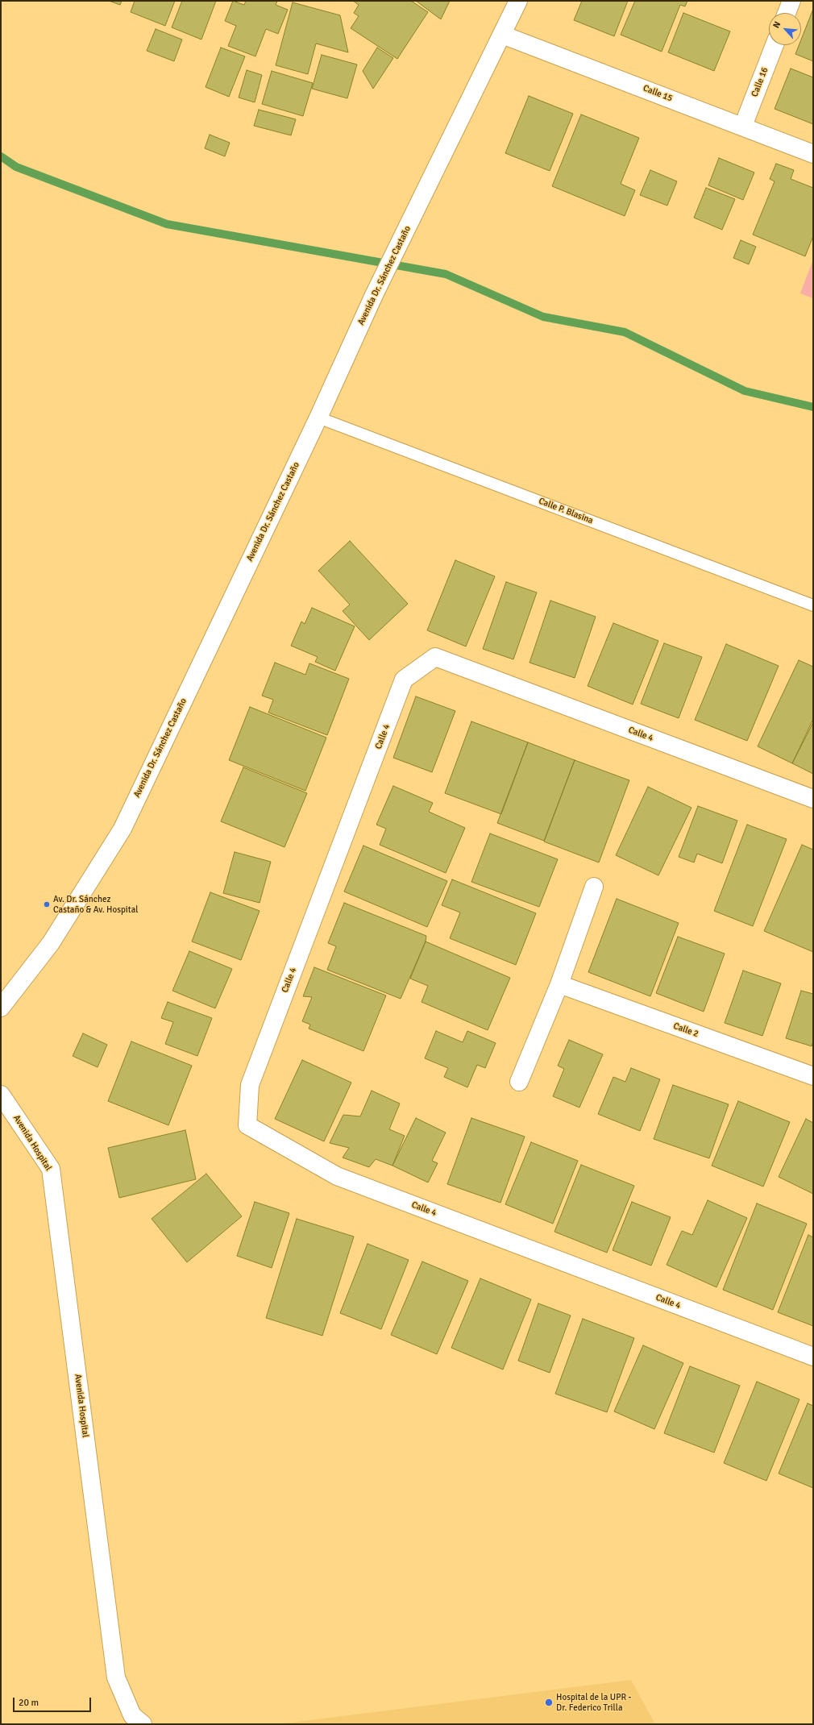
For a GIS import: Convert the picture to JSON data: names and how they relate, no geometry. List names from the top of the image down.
{
  "streets": {
    "street": [
      "Calle 16",
      "Calle 15",
      "Avenida Dr. Sánchez Castaño",
      "Calle 4",
      "Calle 2",
      "Avenida Hospital"
    ],
    "lane": ["Calle P. Blasina"]
  },
  "crossings": [
    ["Calle 16", "Calle 15"],
    ["Calle 15", "Avenida Dr. Sánchez Castaño"],
    ["Avenida Dr. Sánchez Castaño", "Calle P. Blasina"]
  ],
  "places": ["Av. Dr. Sánchez Castaño & Av. Hospital", "Hospital de la UPR - Dr. Federico Trilla"],
  "scale_bar": "20 m",
  "north": "top left"
}
